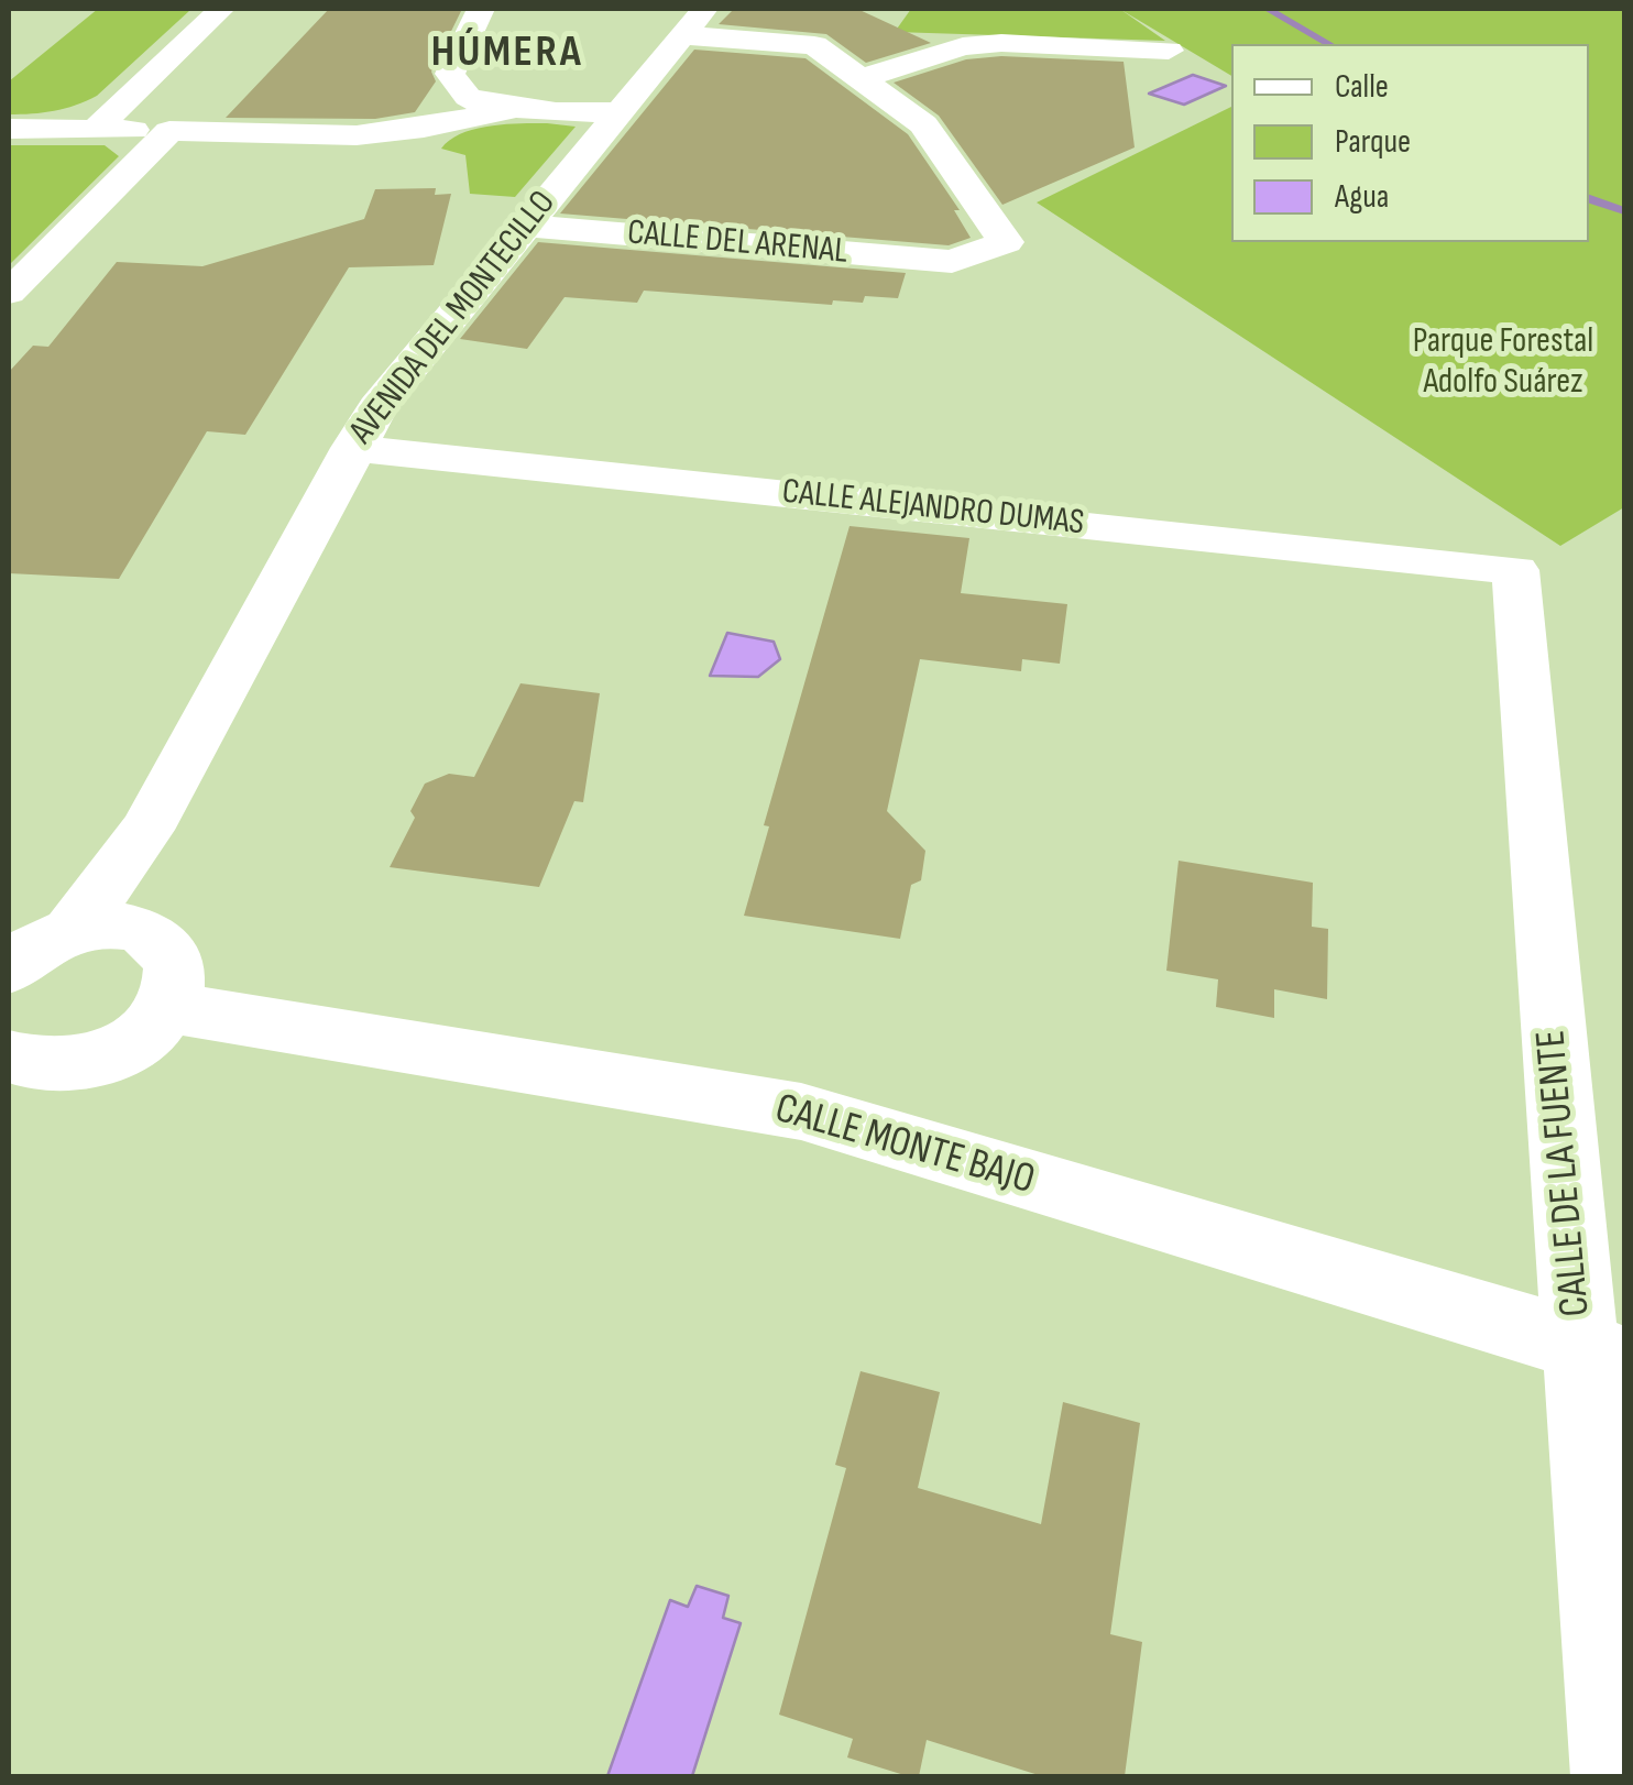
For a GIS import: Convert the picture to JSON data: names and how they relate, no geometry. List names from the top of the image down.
{
  "streets": {
    "street": [
      "CALLE DEL ARENAL",
      "AVENIDA DEL MONTECILLO",
      "CALLE ALEJANDRO DUMAS",
      "CALLE MONTE BAJO",
      "CALLE DE LA FUENTE"
    ]
  },
  "crossings": [
    ["CALLE DEL ARENAL", "AVENIDA DEL MONTECILLO"],
    ["AVENIDA DEL MONTECILLO", "CALLE ALEJANDRO DUMAS"],
    ["CALLE ALEJANDRO DUMAS", "CALLE DE LA FUENTE"],
    ["CALLE MONTE BAJO", "CALLE DE LA FUENTE"]
  ],
  "districts": ["HÚMERA"],
  "parks": ["Parque Forestal Adolfo Suárez"],
  "legend": ["Calle", "Parque", "Agua"]
}
